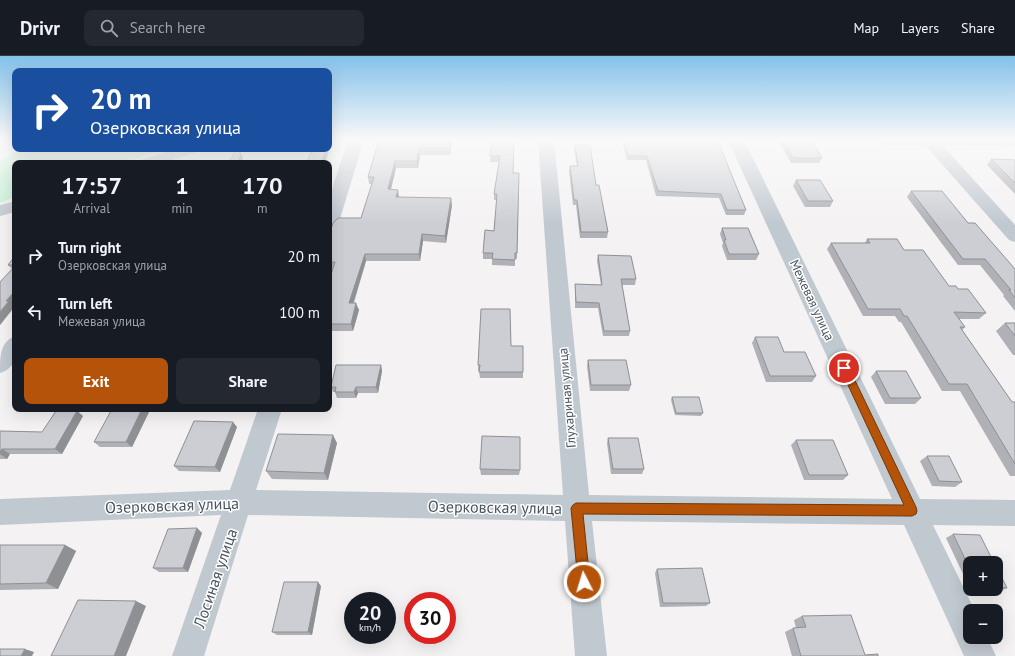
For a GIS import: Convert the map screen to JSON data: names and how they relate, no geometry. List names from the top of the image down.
{
  "streets": {
    "street": [
      "Межевая улица",
      "Глухариная улица",
      "Озерковская улица",
      "Лосиная улица"
    ]
  },
  "crossings": [
    ["Межевая улица", "Озерковская улица"],
    ["Глухариная улица", "Озерковская улица"],
    ["Озерковская улица", "Лосиная улица"]
  ],
  "page": {
    "header": "Drivr",
    "search": "Search here",
    "nav": ["Map", "Layers", "Share"],
    "turn": ["20 m", "Озерковская улица"],
    "eta": [
      "17:57",
      "Arrival",
      "1",
      "min",
      "170",
      "m"
    ],
    "list": [
      {
        "name": "Turn right",
        "note": "Озерковская улица",
        "value": "20 m"
      },
      {
        "name": "Turn left",
        "note": "Межевая улица",
        "value": "100 m"
      }
    ],
    "buttons": ["Exit", "Share"],
    "map_buttons": ["+", "−"],
    "speed": "20 km/h",
    "limit": "30"
  }
}
